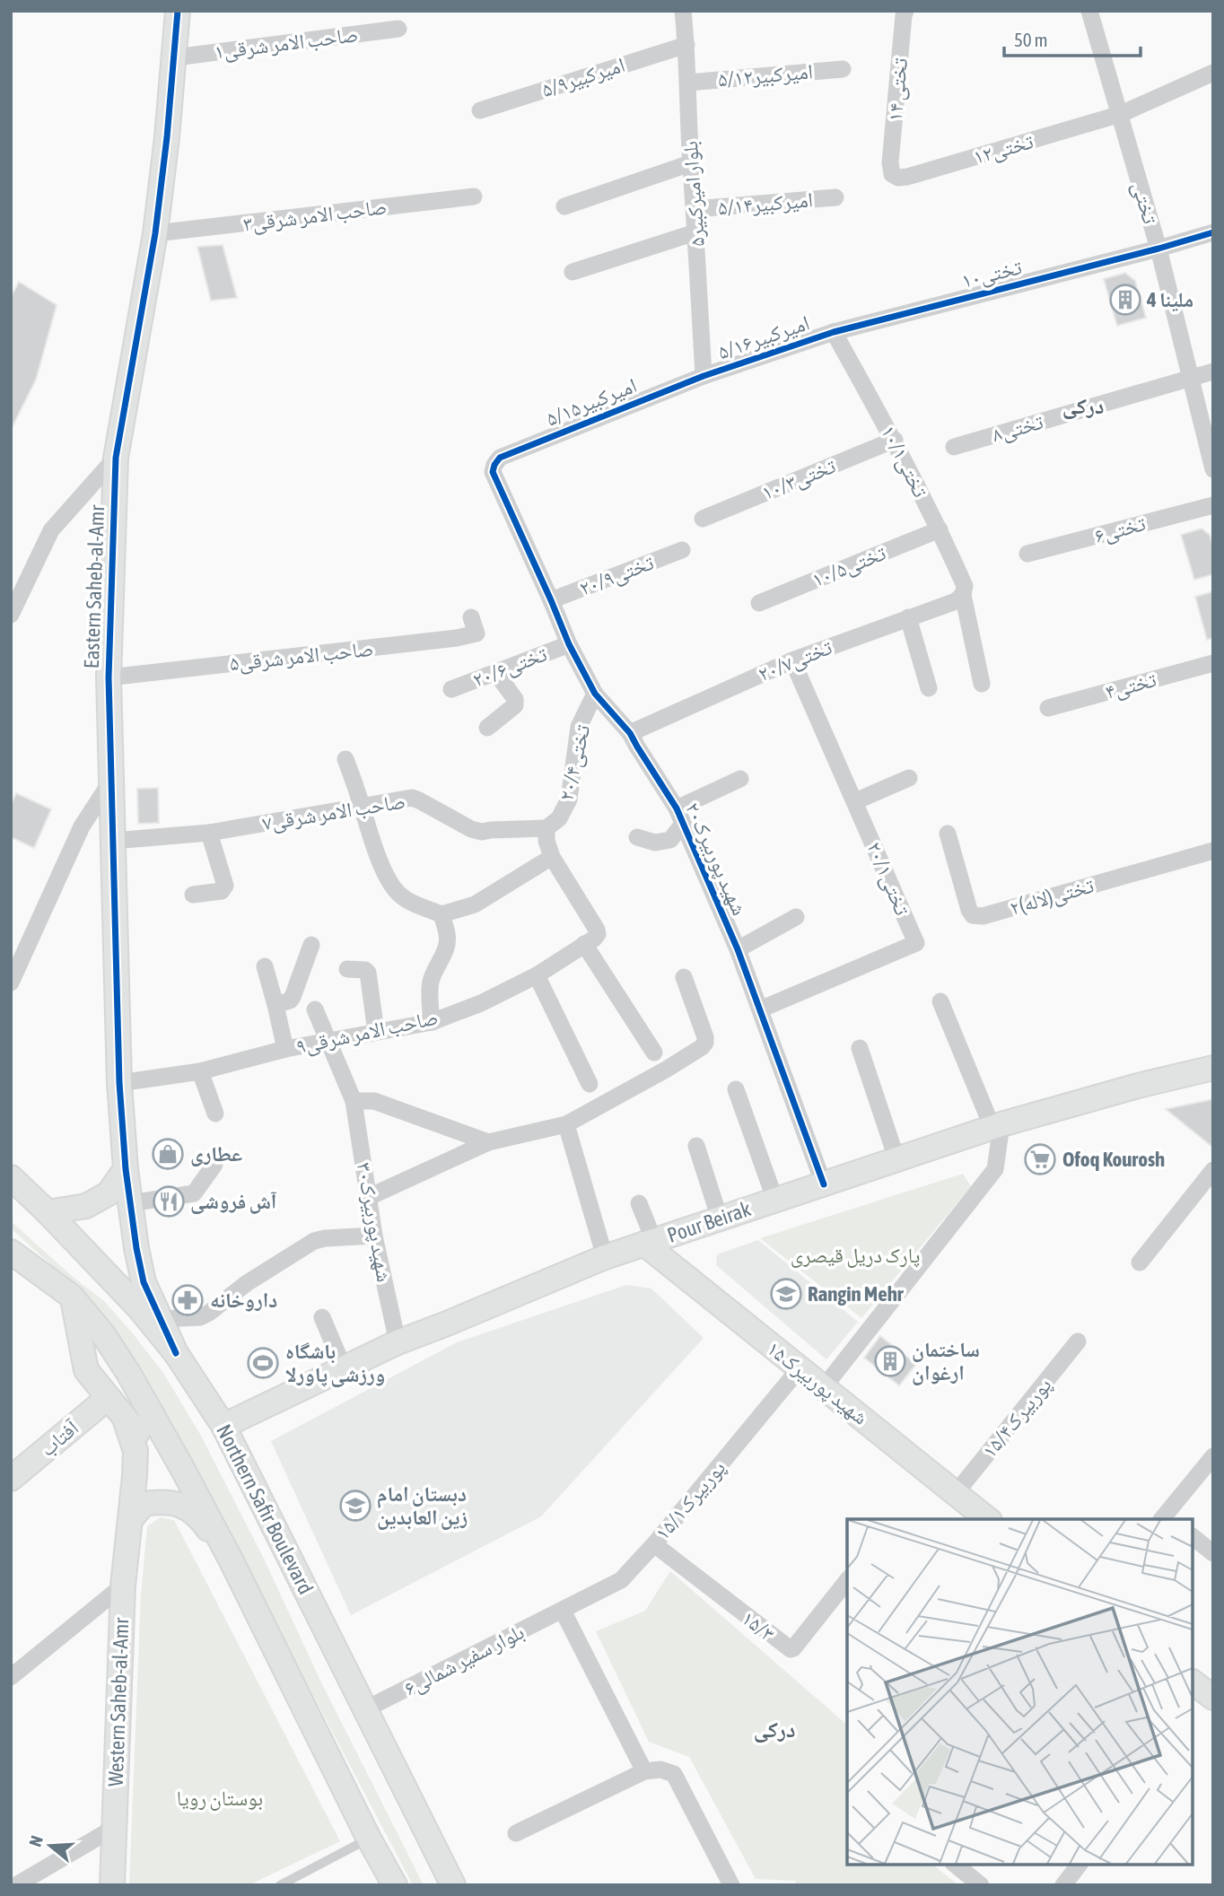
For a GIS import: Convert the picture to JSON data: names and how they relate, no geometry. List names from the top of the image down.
{
  "streets": {
    "street": [
      "صاحب الامر شرقی۱",
      "امیرکبیر۵/۱۲",
      "امیرکبیر۵/۹",
      "تختی ۱۴",
      "تختی۱۲",
      "بلوار امیرکبیر۵",
      "تختی",
      "امیرکبیر۵/۱۴",
      "صاحب الامر شرقی۳",
      "تختی۱۰",
      "امیرکبیر۵/۱۶",
      "امیرکبیر۵/۱۵",
      "تختی۸",
      "تختی۱۰/۱",
      "تختی۱۰/۳",
      "تختی۶",
      "تختی۱۰/۵",
      "تختی۲۰/۹",
      "Eastern Saheb-al-Amr",
      "صاحب الامر شرقی۵",
      "تختی۲۰/۷",
      "تختی۲۰/۶",
      "تختی۴",
      "تختی۲۰/۴",
      "صاحب الامر شرقی۷",
      "شهید پوربیرک۲۰",
      "تختی۲۰/۱",
      "۲تختی(لاله)",
      "صاحب الامر شرقی۹",
      "شهید پوربیرک۳۰",
      "Pour Beirak",
      "شهید پوربیرک۱۵",
      "پوربیرک۱۵/۴",
      "آفتاب",
      "پوربیرک۱۵/۱",
      "Northern Safir Boulevard",
      "۱۵/۳",
      "بلوار سفیر شمالی۶",
      "Western Saheb-al-Amr"
    ]
  },
  "crossings": [
    ["صاحب الامر شرقی۱", "Eastern Saheb-al-Amr"],
    ["امیرکبیر۵/۱۲", "بلوار امیرکبیر۵"],
    ["امیرکبیر۵/۹", "بلوار امیرکبیر۵"],
    ["تختی ۱۴", "تختی۱۲"],
    ["تختی۱۲", "تختی"],
    ["بلوار امیرکبیر۵", "امیرکبیر۵/۱۴"],
    ["بلوار امیرکبیر۵", "امیرکبیر۵/۱۶"],
    ["بلوار امیرکبیر۵", "امیرکبیر۵/۱۵"],
    ["تختی", "تختی۱۰"],
    ["تختی", "تختی۸"],
    ["صاحب الامر شرقی۳", "Eastern Saheb-al-Amr"],
    ["تختی۱۰", "امیرکبیر۵/۱۶"],
    ["تختی۱۰", "تختی۱۰/۱"],
    ["امیرکبیر۵/۱۶", "امیرکبیر۵/۱۵"],
    ["امیرکبیر۵/۱۶", "تختی۱۰/۱"],
    ["امیرکبیر۵/۱۵", "شهید پوربیرک۲۰"],
    ["تختی۱۰/۱", "تختی۱۰/۳"],
    ["تختی۱۰/۱", "تختی۱۰/۵"],
    ["تختی۱۰/۱", "تختی۲۰/۷"],
    ["تختی۲۰/۹", "شهید پوربیرک۲۰"],
    ["Eastern Saheb-al-Amr", "صاحب الامر شرقی۵"],
    ["Eastern Saheb-al-Amr", "صاحب الامر شرقی۷"],
    ["Eastern Saheb-al-Amr", "صاحب الامر شرقی۹"],
    ["Eastern Saheb-al-Amr", "Northern Safir Boulevard"],
    ["تختی۲۰/۷", "شهید پوربیرک۲۰"],
    ["تختی۲۰/۷", "تختی۲۰/۱"],
    ["تختی۲۰/۶", "شهید پوربیرک۲۰"],
    ["تختی۲۰/۴", "صاحب الامر شرقی۷"],
    ["تختی۲۰/۴", "شهید پوربیرک۲۰"],
    ["شهید پوربیرک۲۰", "تختی۲۰/۱"],
    ["شهید پوربیرک۲۰", "Pour Beirak"],
    ["صاحب الامر شرقی۹", "شهید پوربیرک۳۰"],
    ["شهید پوربیرک۳۰", "Pour Beirak"],
    ["Pour Beirak", "شهید پوربیرک۱۵"],
    ["Pour Beirak", "Northern Safir Boulevard"],
    ["شهید پوربیرک۱۵", "پوربیرک۱۵/۴"],
    ["شهید پوربیرک۱۵", "پوربیرک۱۵/۱"],
    ["پوربیرک۱۵/۱", "۱۵/۳"],
    ["پوربیرک۱۵/۱", "بلوار سفیر شمالی۶"],
    ["Northern Safir Boulevard", "بلوار سفیر شمالی۶"]
  ],
  "districts": ["درکی", "درکی"],
  "parks": ["پارک دریل قیصری", "بوستان رویا"],
  "places": {
    "building": ["ملینا 4", "ساختمان ارغوان"],
    "shop": ["عطاری"],
    "supermarket": ["Ofoq Kourosh"],
    "restaurant": ["آش فروشی"],
    "school or university": ["Rangin Mehr", "دبستان امام زین العابدین"],
    "pharmacy": ["داروخانه"],
    "sports": ["باشگاه ورزشی پاورلا"]
  },
  "scale_bar": "50 m",
  "north": "left"
}
